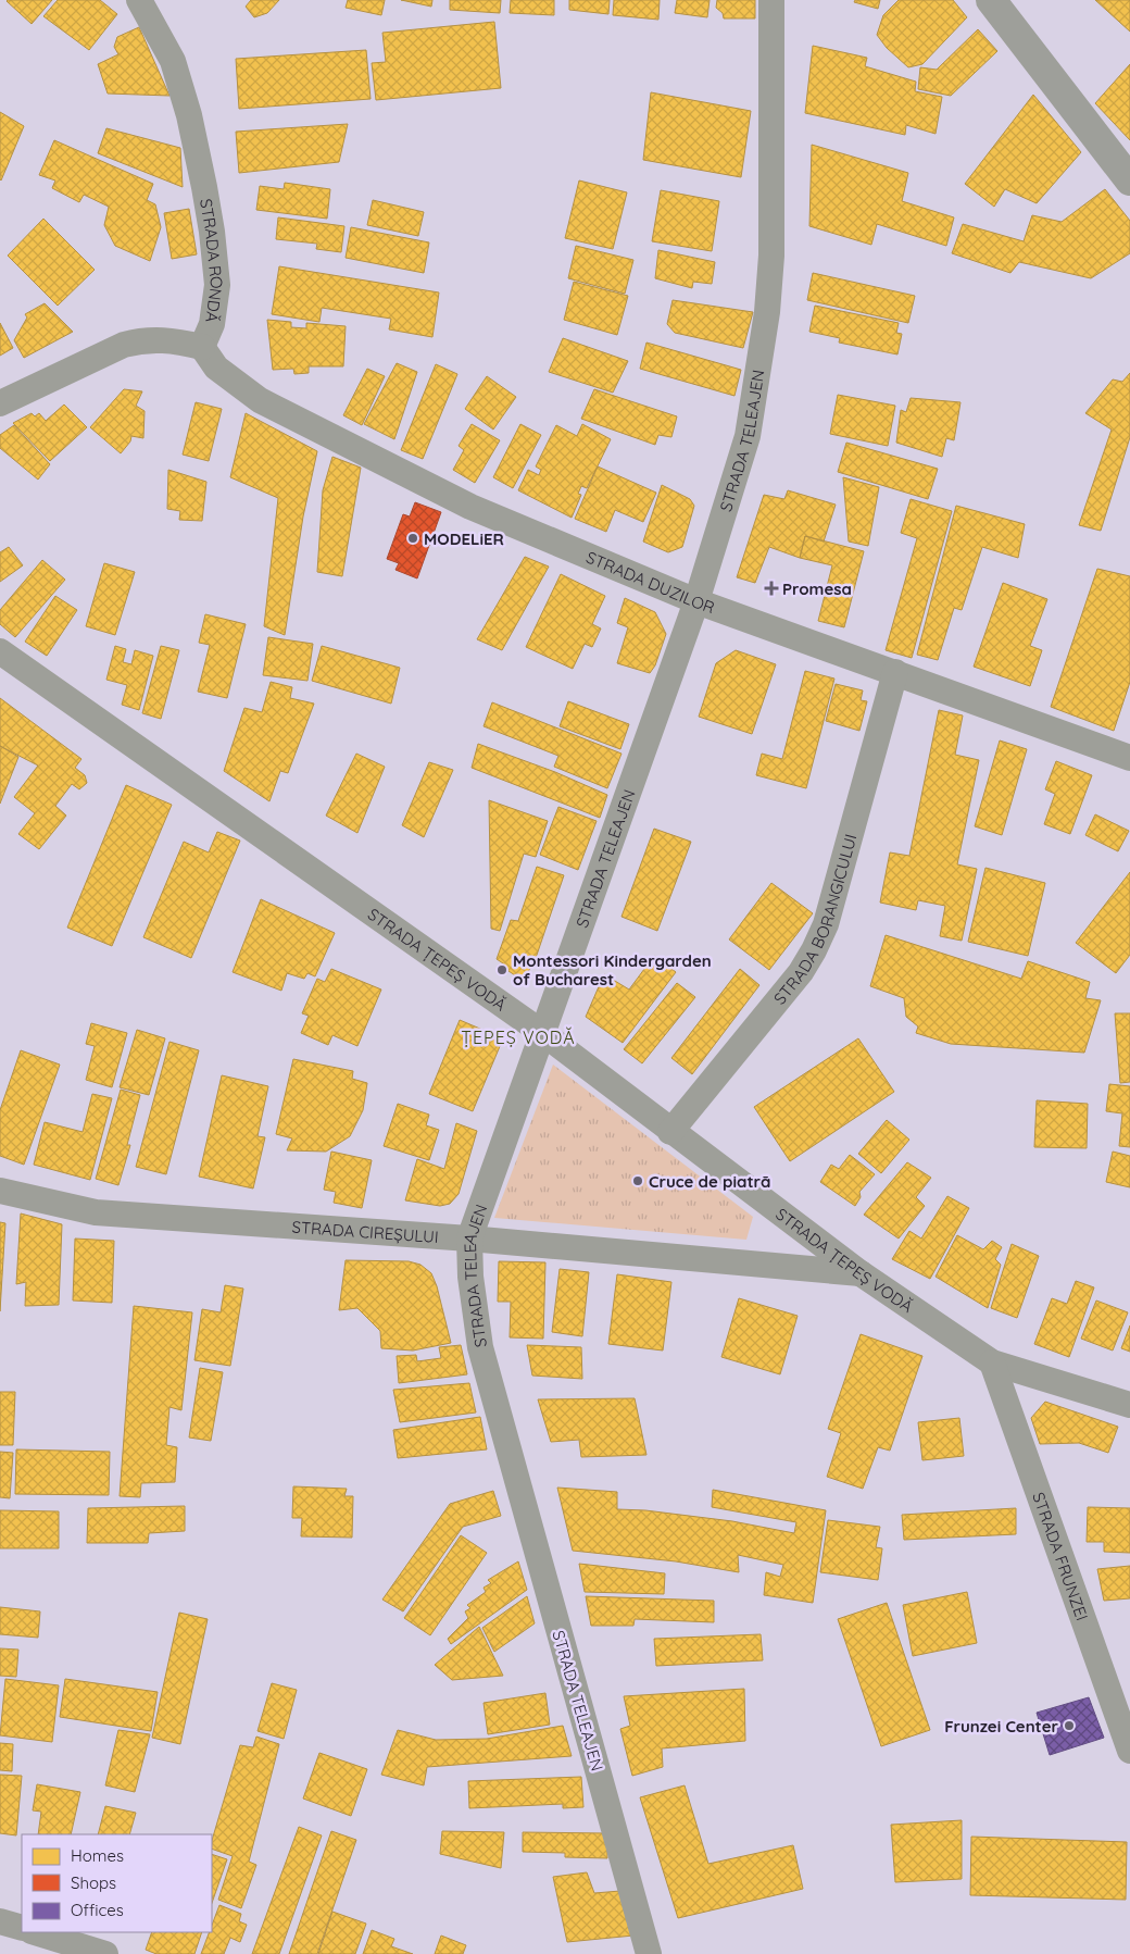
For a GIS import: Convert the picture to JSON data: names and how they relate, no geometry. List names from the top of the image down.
{
  "streets": {
    "street": [
      "STRADA RONDĂ",
      "STRADA TELEAJEN",
      "STRADA DUZILOR",
      "STRADA BORANGICULUI",
      "STRADA ȚEPEȘ VODĂ",
      "STRADA CIREȘULUI",
      "STRADA FRUNZEI"
    ]
  },
  "crossings": [
    ["STRADA RONDĂ", "STRADA DUZILOR"],
    ["STRADA TELEAJEN", "STRADA DUZILOR"],
    ["STRADA TELEAJEN", "STRADA ȚEPEȘ VODĂ"],
    ["STRADA TELEAJEN", "STRADA CIREȘULUI"],
    ["STRADA DUZILOR", "STRADA BORANGICULUI"],
    ["STRADA BORANGICULUI", "STRADA ȚEPEȘ VODĂ"],
    ["STRADA ȚEPEȘ VODĂ", "STRADA CIREȘULUI"],
    ["STRADA ȚEPEȘ VODĂ", "STRADA FRUNZEI"]
  ],
  "districts": ["ȚEPEȘ VODĂ"],
  "places": {
    "other": [
      "MODELiER",
      "Montessori Kindergarden of Bucharest",
      "Cruce de piatră",
      "Frunzei Center"
    ],
    "health": ["Promesa"]
  },
  "legend": ["Homes", "Shops", "Offices"]
}
